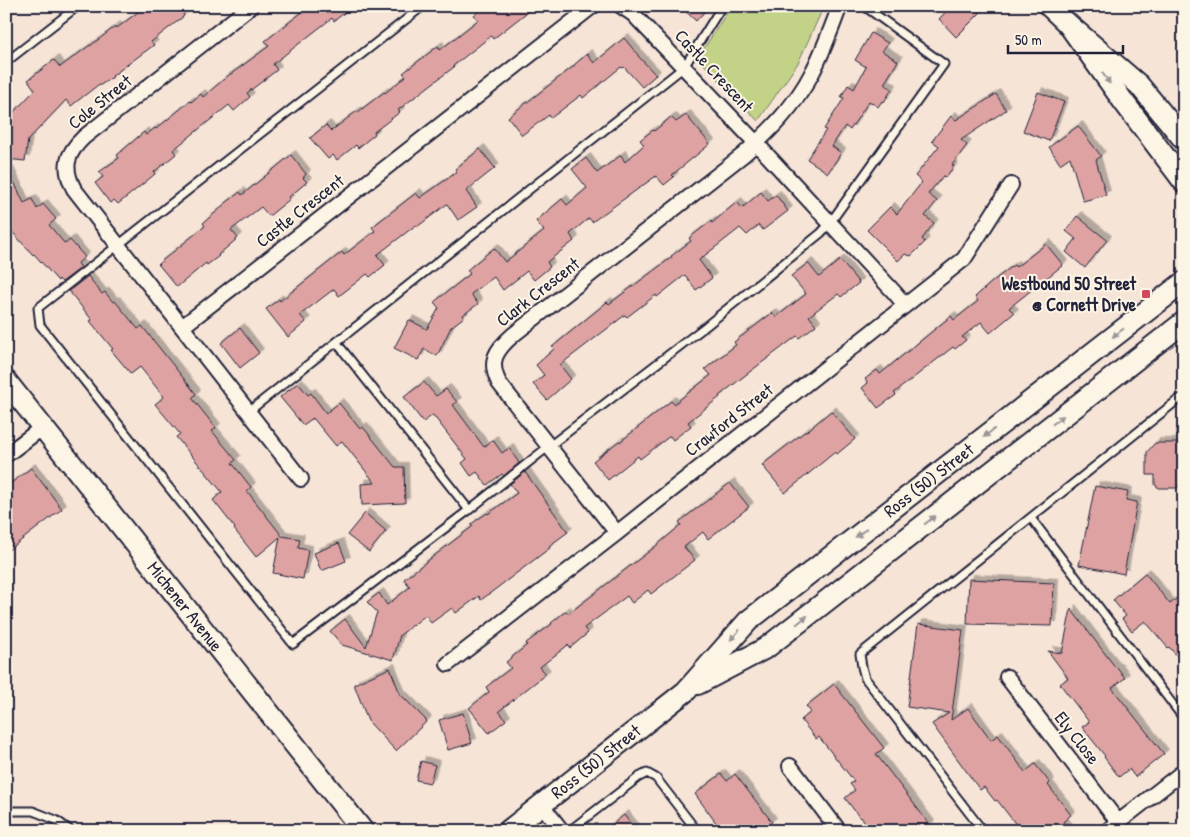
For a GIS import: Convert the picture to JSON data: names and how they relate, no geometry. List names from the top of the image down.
{
  "streets": {
    "main road": ["Ross (50) Street", "Michener Avenue"],
    "street": [
      "Castle Crescent",
      "Cole Street",
      "Clark Crescent",
      "Crawford Street",
      "Ely Close"
    ]
  },
  "crossings": [
    ["Castle Crescent", "Cole Street"],
    ["Castle Crescent", "Clark Crescent"],
    ["Clark Crescent", "Crawford Street"]
  ],
  "places": {
    "transit": ["Westbound 50 Street @ Cornett Drive"]
  },
  "scale_bar": "50 m"
}
